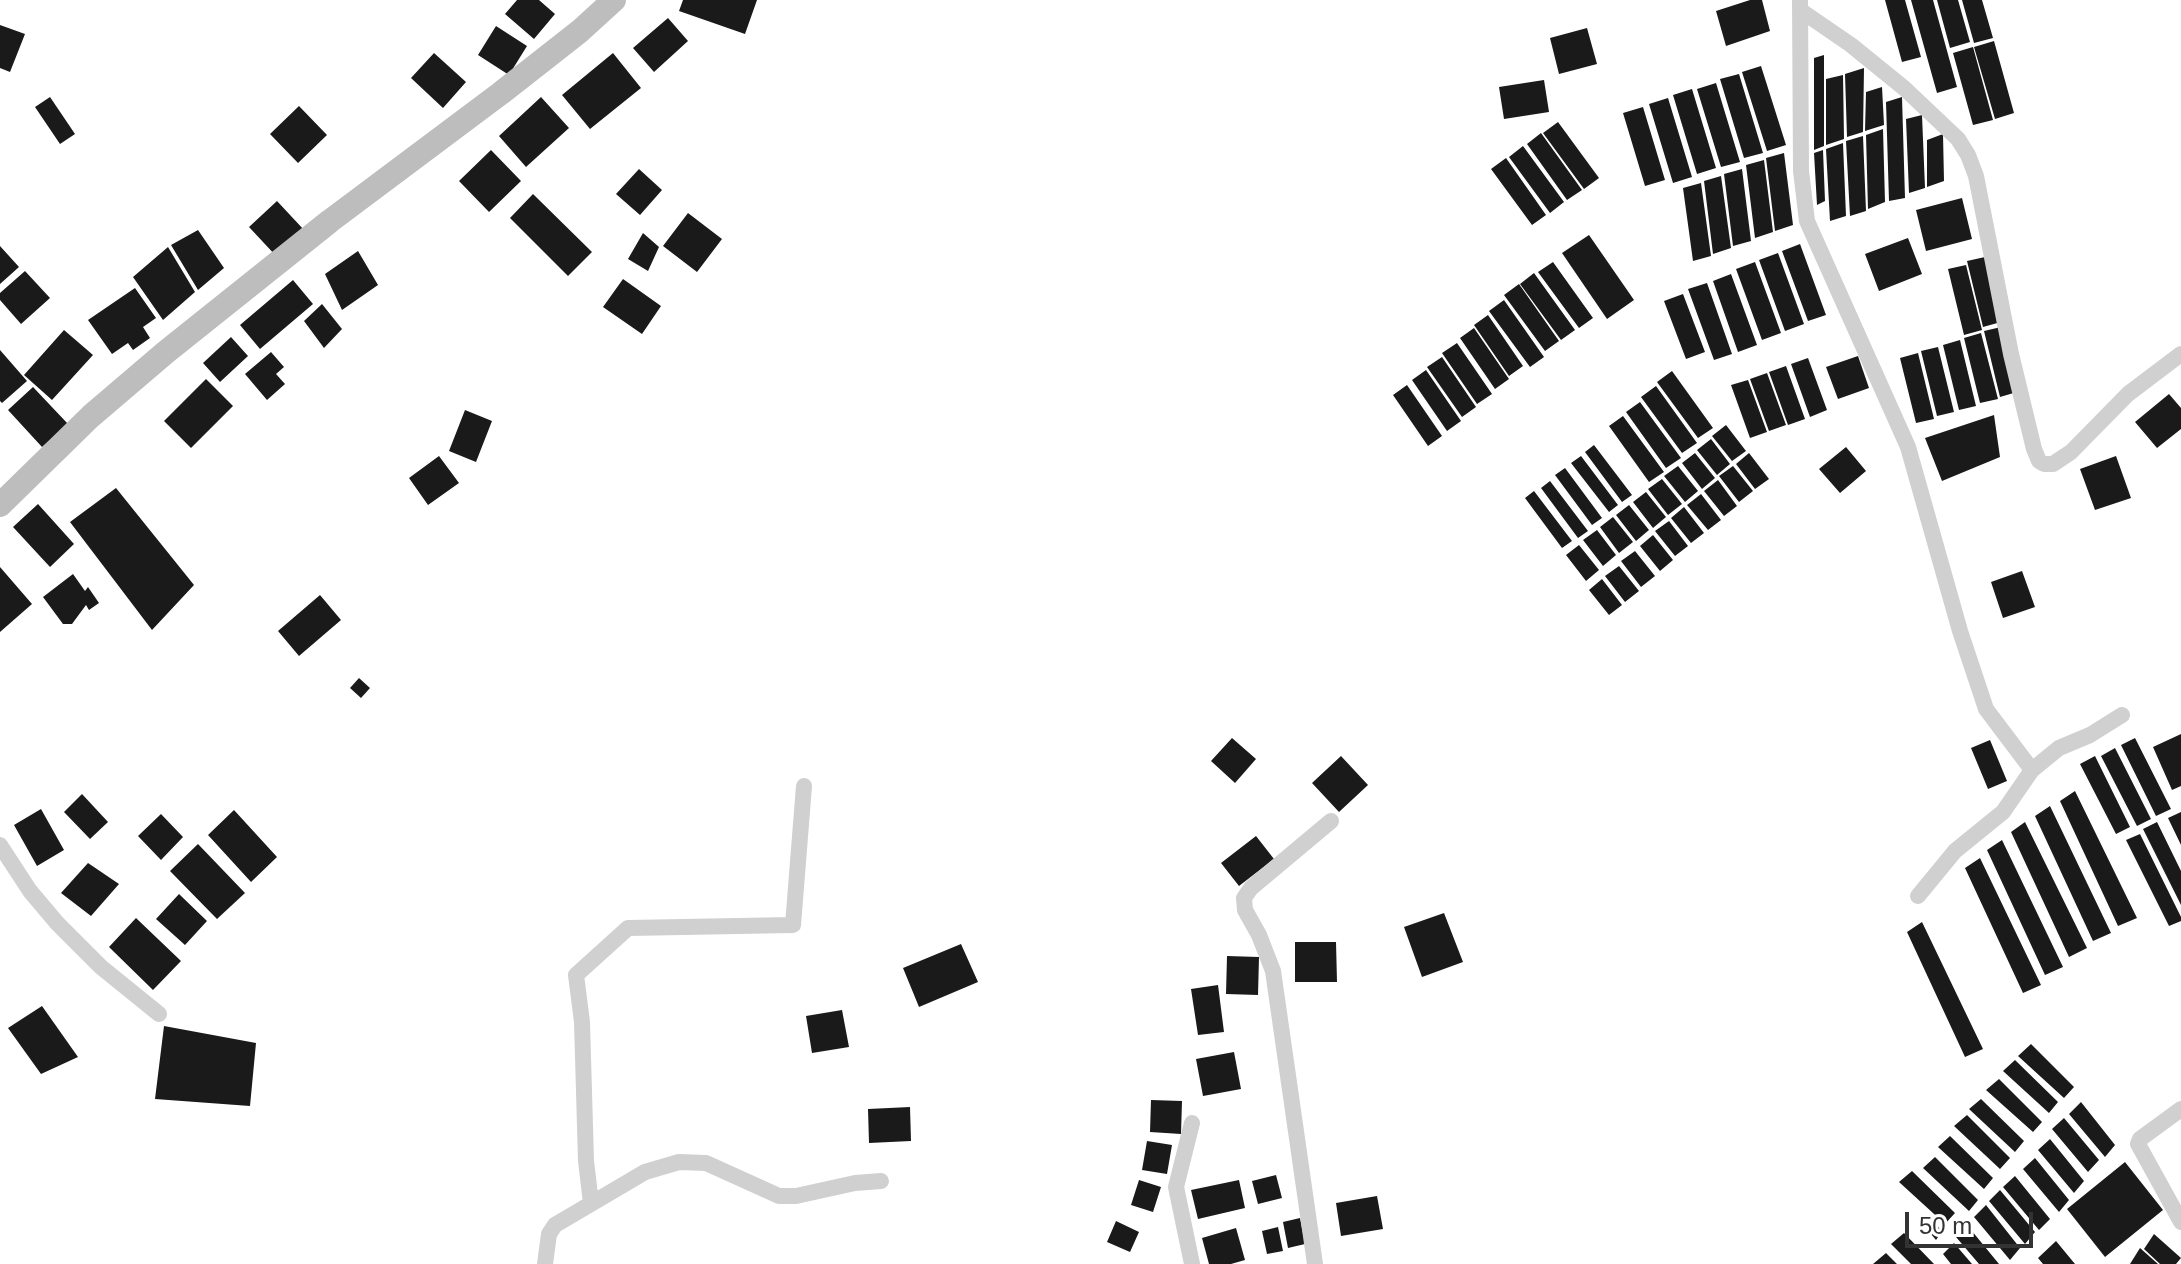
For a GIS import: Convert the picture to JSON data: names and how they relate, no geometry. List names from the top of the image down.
{
  "scale_bar": "50 m"
}
